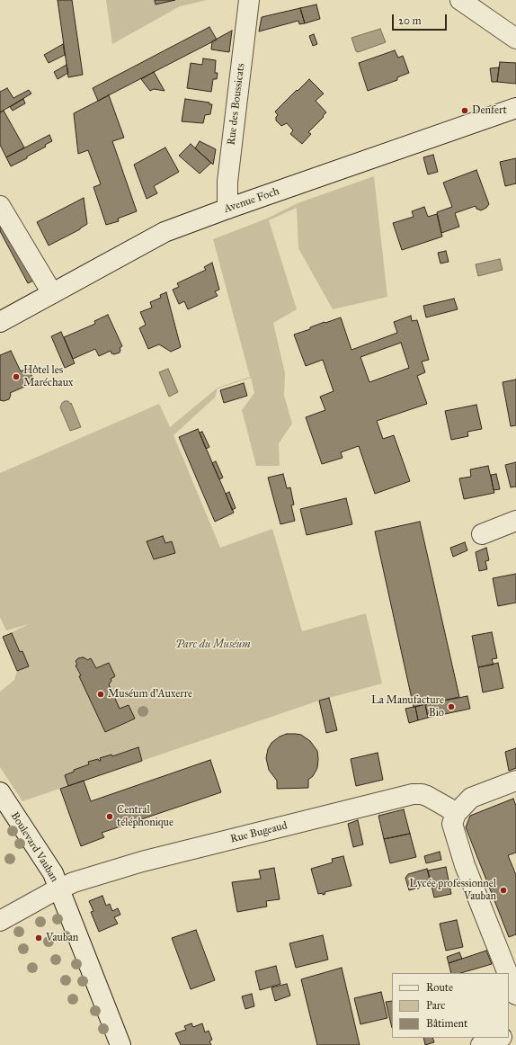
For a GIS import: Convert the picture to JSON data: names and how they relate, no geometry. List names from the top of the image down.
{
  "streets": {
    "street": [
      "Rue des Boussicats",
      "Avenue Foch",
      "Rue Bugeaud",
      "Boulevard Vauban"
    ]
  },
  "crossings": [
    ["Rue des Boussicats", "Avenue Foch"],
    ["Rue Bugeaud", "Boulevard Vauban"]
  ],
  "parks": ["Parc du Muséum"],
  "places": [
    "Denfert",
    "Hôtel les Maréchaux",
    "Muséum d'Auxerre",
    "La Manufacture Bio",
    "Central téléphonique",
    "Lycée professionnel Vauban",
    "Vauban"
  ],
  "legend": ["Route", "Parc", "Bâtiment"],
  "scale_bar": "20 m"
}
